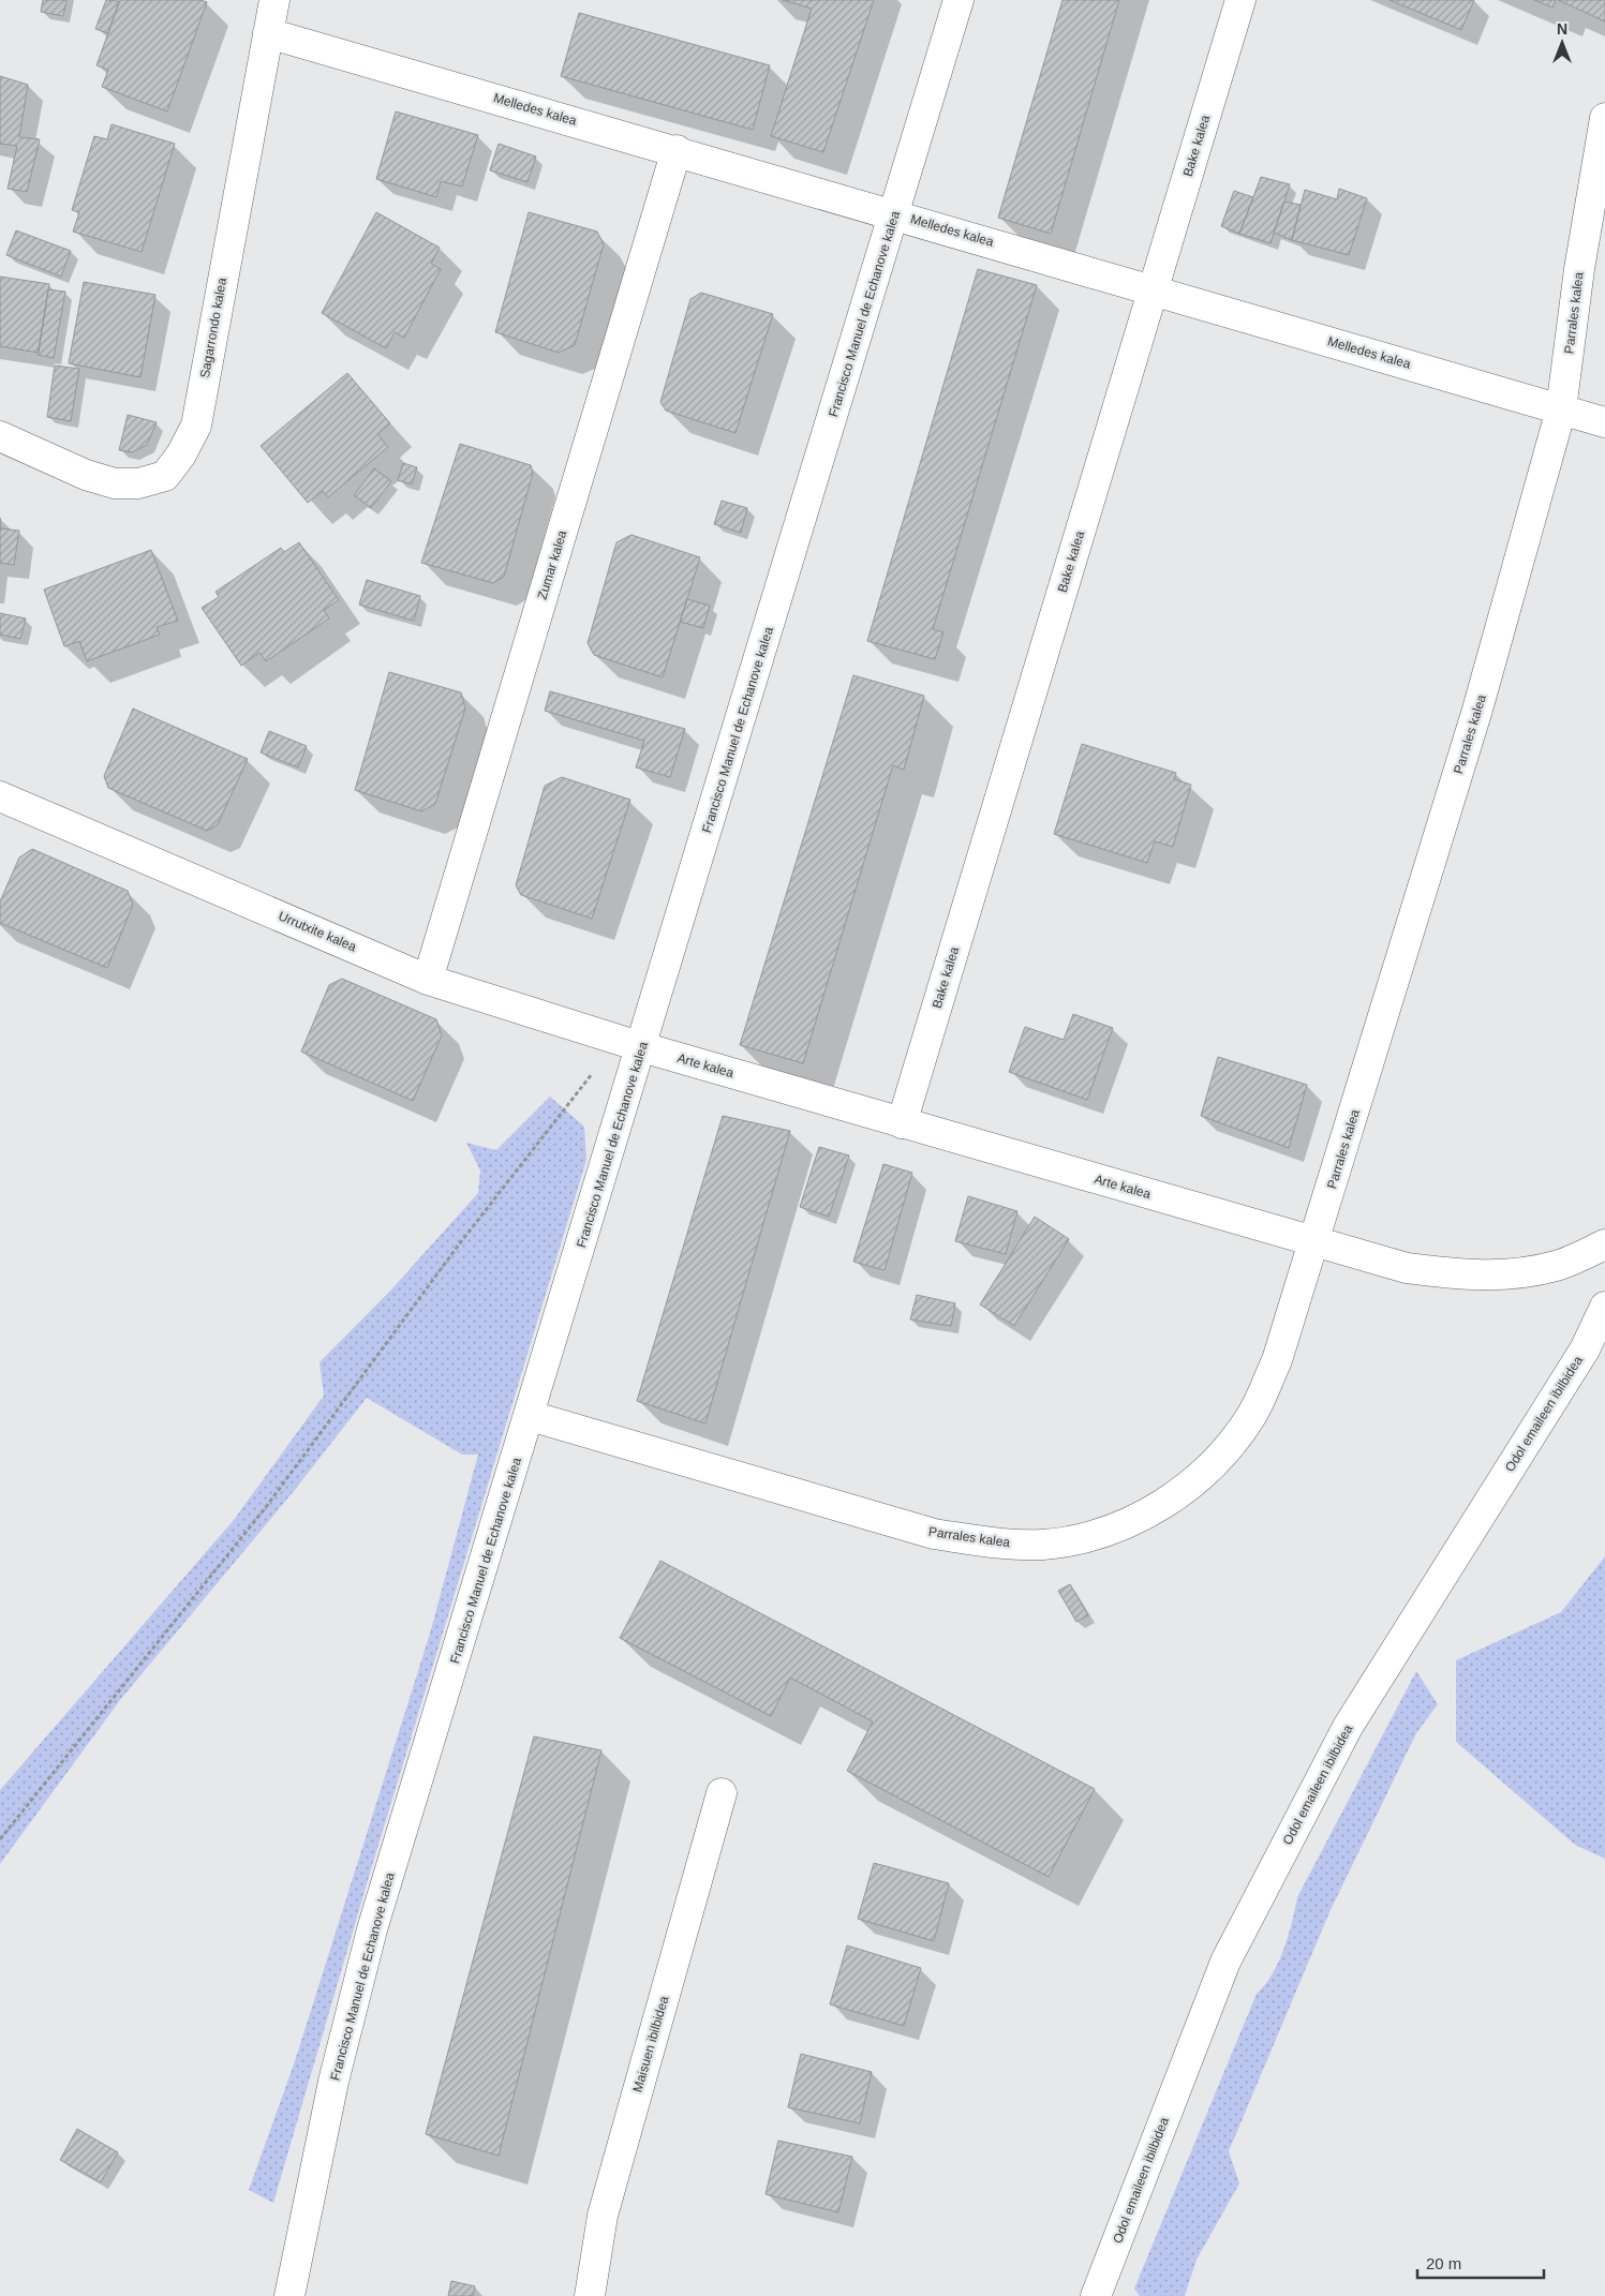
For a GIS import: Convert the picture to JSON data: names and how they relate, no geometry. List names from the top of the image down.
{
  "streets": {
    "street": [
      "Melledes kalea",
      "Bake kalea",
      "Parrales kalea",
      "Francisco Manuel de Echanove kalea",
      "Sagarrondo kalea",
      "Zumar kalea",
      "Urrutxite kalea",
      "Arte kalea",
      "Odol emaileen ibilbidea",
      "Maisuen ibilbidea"
    ]
  },
  "crossings": [
    ["Melledes kalea", "Bake kalea"],
    ["Melledes kalea", "Parrales kalea"],
    ["Melledes kalea", "Francisco Manuel de Echanove kalea"],
    ["Melledes kalea", "Sagarrondo kalea"],
    ["Melledes kalea", "Zumar kalea"],
    ["Bake kalea", "Arte kalea"],
    ["Parrales kalea", "Francisco Manuel de Echanove kalea"],
    ["Parrales kalea", "Arte kalea"],
    ["Francisco Manuel de Echanove kalea", "Urrutxite kalea"],
    ["Francisco Manuel de Echanove kalea", "Arte kalea"],
    ["Zumar kalea", "Urrutxite kalea"],
    ["Urrutxite kalea", "Arte kalea"]
  ],
  "scale_bar": "20 m",
  "north": "top"
}
